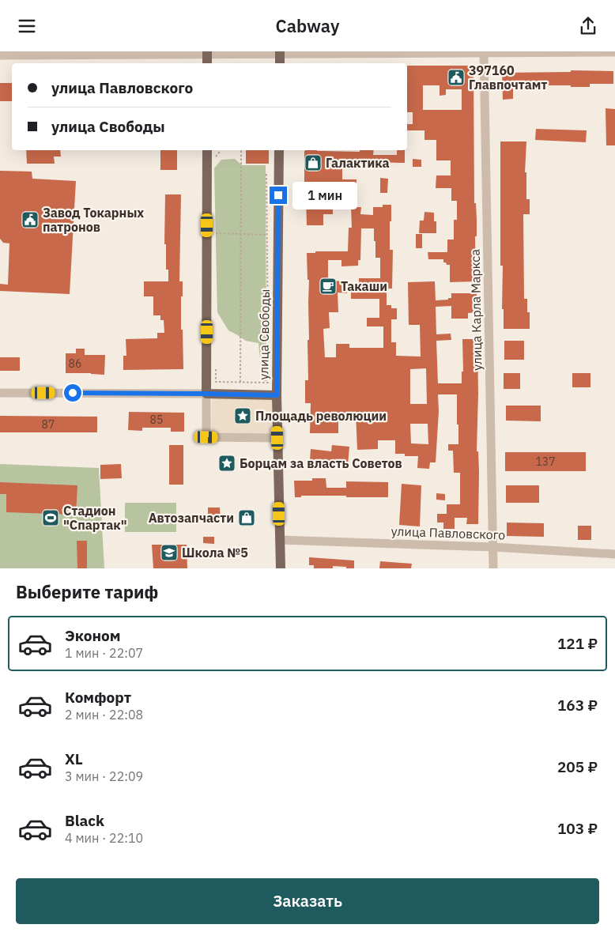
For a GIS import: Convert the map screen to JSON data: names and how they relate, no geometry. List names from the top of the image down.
{
  "streets": {
    "main road": ["улица Свободы"],
    "street": ["улица Карла Маркса", "улица Павловского"]
  },
  "crossings": [
    ["улица Карла Маркса", "улица Павловского"],
    ["улица Свободы", "улица Павловского"]
  ],
  "places": {
    "public building": ["397160 Главпочтамт", "Завод Токарных патронов"],
    "shop": ["Галактика", "Автозапчасти"],
    "cafe": ["Такаши"],
    "place": ["Площадь революции", "Борцам за власть Советов"],
    "sports": ["Стадион \"Спартак\""],
    "school or university": ["Школа №5"]
  },
  "house_numbers": [
    "86",
    "85",
    "87",
    "137"
  ],
  "page": {
    "header": "Cabway",
    "banner": ["улица Павловского", "улица Свободы"],
    "bubble": "1 мин",
    "heading": "Выберите тариф",
    "list": [
      {
        "name": "Эконом",
        "note": "1 мин · 22:07",
        "value": "121 ₽"
      },
      {
        "name": "Комфорт",
        "note": "2 мин · 22:08",
        "value": "163 ₽"
      },
      {
        "name": "XL",
        "note": "3 мин · 22:09",
        "value": "205 ₽"
      },
      {
        "name": "Black",
        "note": "4 мин · 22:10",
        "value": "103 ₽"
      }
    ],
    "buttons": "Заказать"
  }
}
